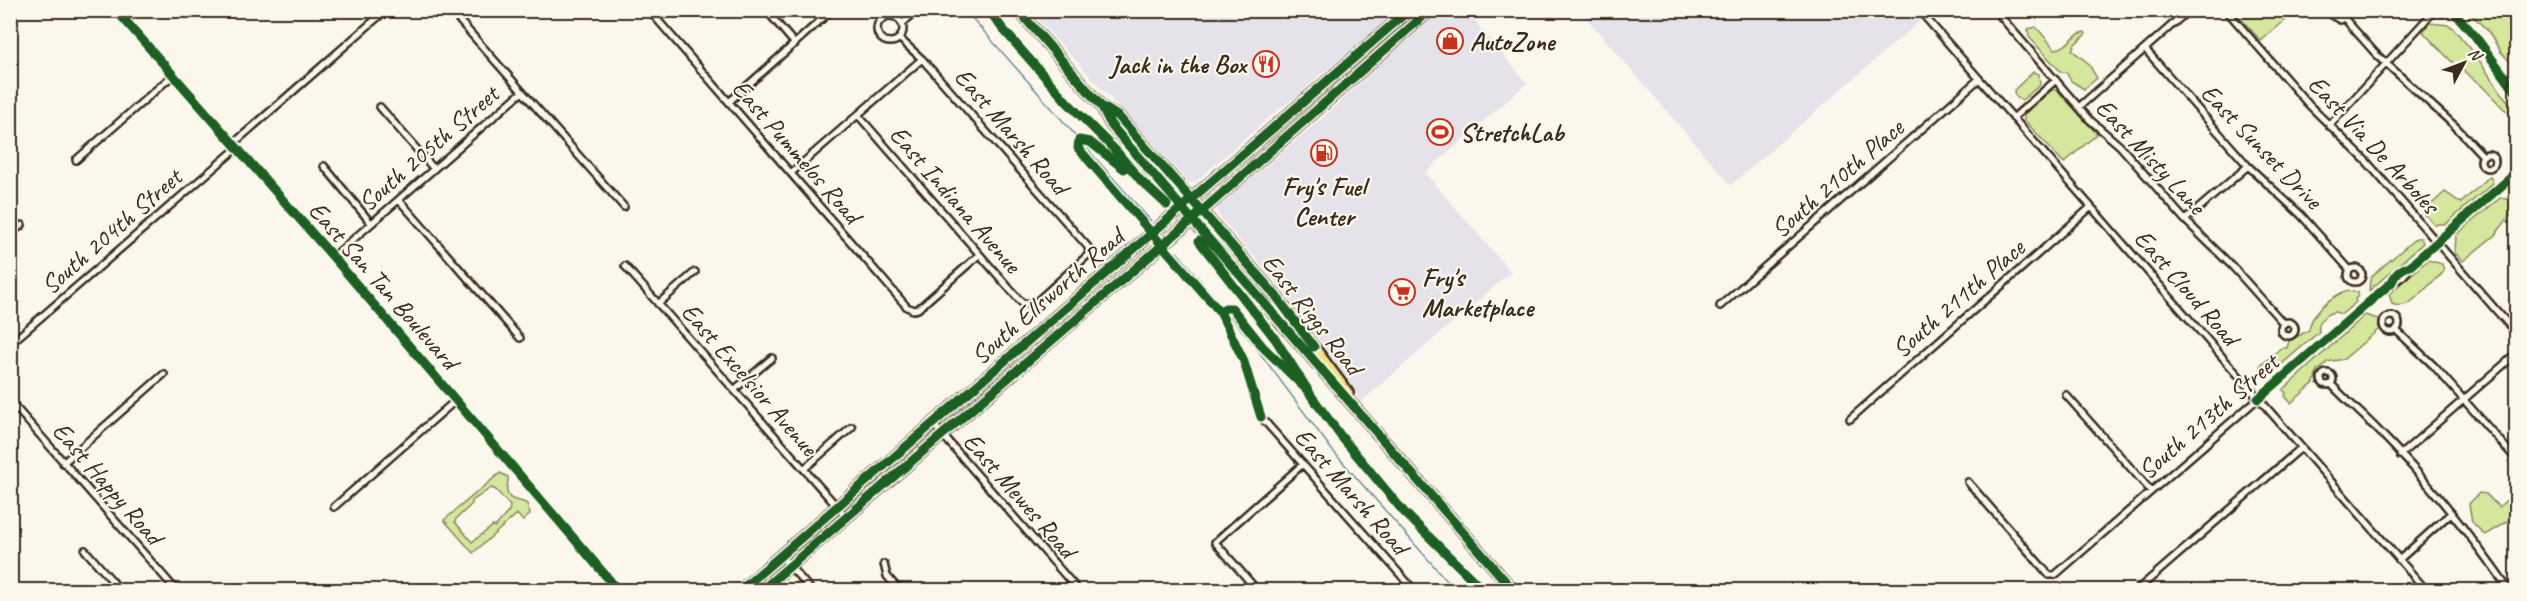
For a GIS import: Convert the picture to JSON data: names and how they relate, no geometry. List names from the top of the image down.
{
  "streets": {
    "main road": ["South Ellsworth Road", "East Riggs Road"],
    "street": [
      "East Marsh Road",
      "East Via De Arboles",
      "East Sunset Drive",
      "South 205th Street",
      "East Pummelos Road",
      "East Misty Lane",
      "South 210th Place",
      "East Indiana Avenue",
      "South 204th Street",
      "East San Tan Boulevard",
      "East Cloud Road",
      "South 211th Place",
      "East Excelsior Avenue",
      "South 213th Street",
      "East Happy Road",
      "East Mewes Road"
    ]
  },
  "crossings": [
    ["East Marsh Road", "East Indiana Avenue"],
    ["East Via De Arboles", "South 213th Street"],
    ["South 205th Street", "East San Tan Boulevard"],
    ["East Pummelos Road", "East Indiana Avenue"],
    ["South 210th Place", "East Cloud Road"],
    ["South 204th Street", "East San Tan Boulevard"],
    ["East Cloud Road", "South 211th Place"],
    ["East Cloud Road", "South 213th Street"],
    ["South Ellsworth Road", "East Riggs Road"],
    ["South Ellsworth Road", "East Excelsior Avenue"],
    ["South Ellsworth Road", "East Mewes Road"]
  ],
  "places": {
    "shop": ["AutoZone"],
    "restaurant": ["Jack in the Box"],
    "sports": ["StretchLab"],
    "fuel station": ["Fry's Fuel Center"],
    "supermarket": ["Fry's Marketplace"]
  },
  "north": "top right"
}
